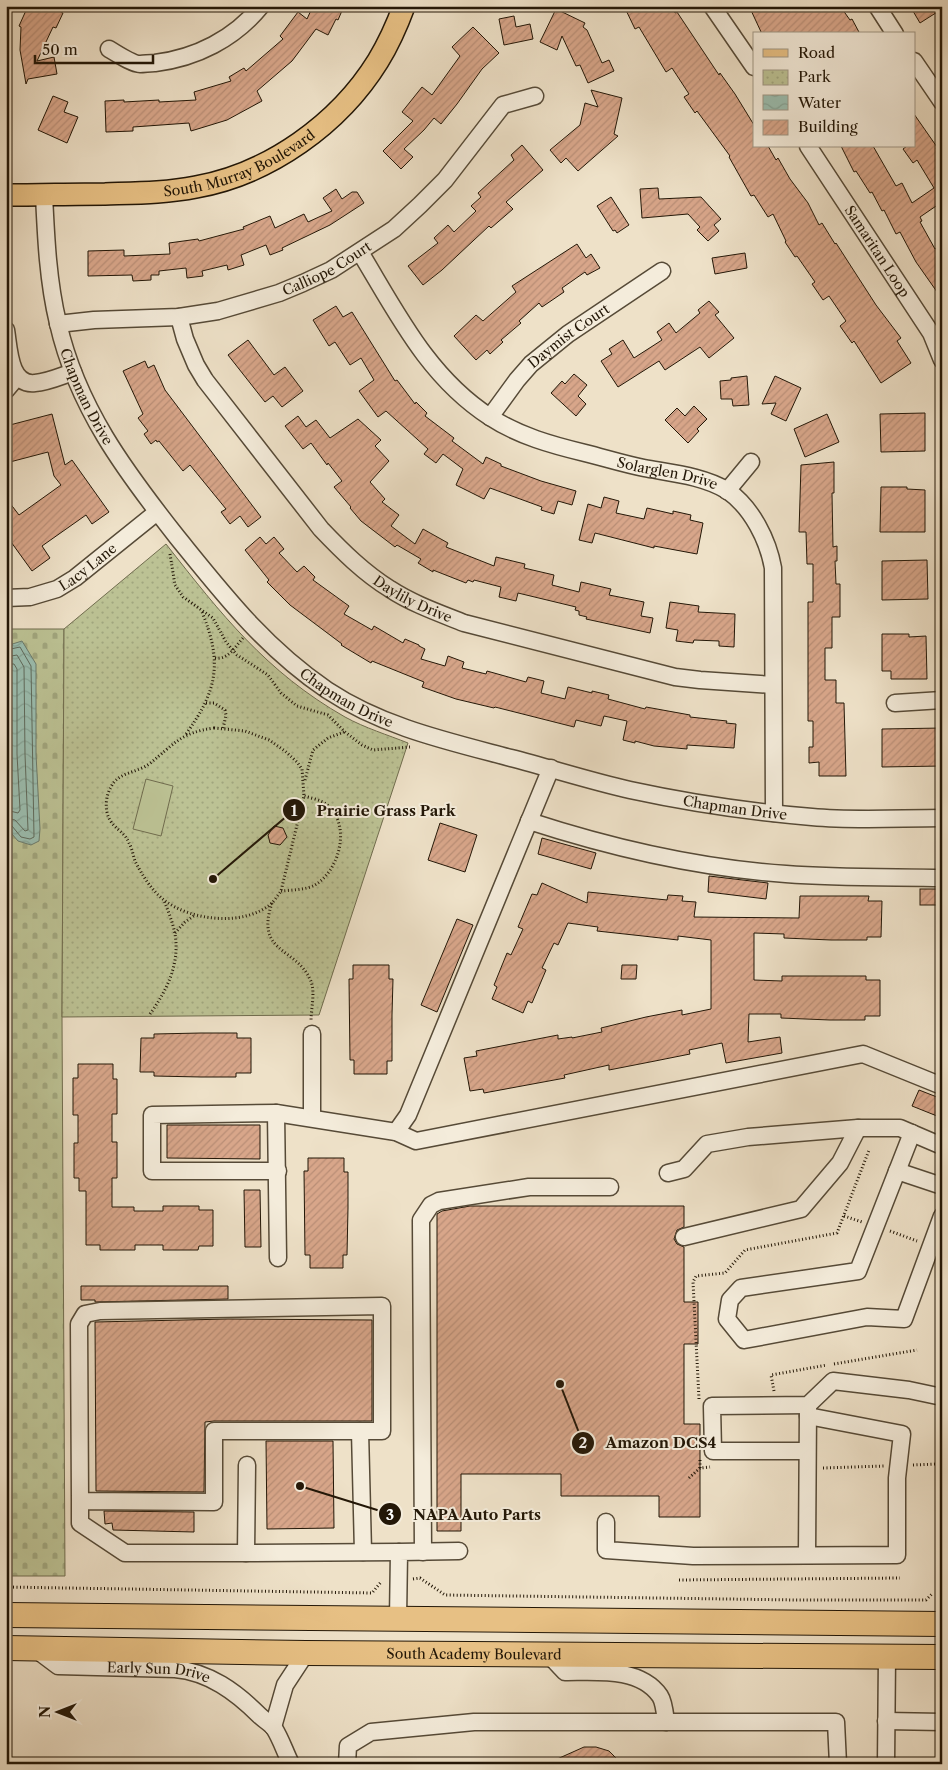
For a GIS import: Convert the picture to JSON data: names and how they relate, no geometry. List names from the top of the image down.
{
  "streets": {
    "highway": ["South Academy Boulevard"],
    "main road": ["South Murray Boulevard"],
    "street": [
      "Samaritan Loop",
      "Calliope Court",
      "Daymist Court",
      "Chapman Drive",
      "Solarglen Drive",
      "Lacy Lane",
      "Daylily Drive",
      "Early Sun Drive"
    ]
  },
  "crossings": [
    ["South Murray Boulevard", "Chapman Drive"],
    ["Calliope Court", "Chapman Drive"],
    ["Calliope Court", "Solarglen Drive"],
    ["Calliope Court", "Daylily Drive"],
    ["Daymist Court", "Solarglen Drive"],
    ["Chapman Drive", "Solarglen Drive"],
    ["Chapman Drive", "Lacy Lane"],
    ["Solarglen Drive", "Daylily Drive"],
    ["South Academy Boulevard", "Early Sun Drive"]
  ],
  "places": ["Prairie Grass Park", "Amazon DCS4", "NAPA Auto Parts"],
  "legend": [
    "Road",
    "Park",
    "Water",
    "Building"
  ],
  "scale_bar": "50 m",
  "north": "left"
}
